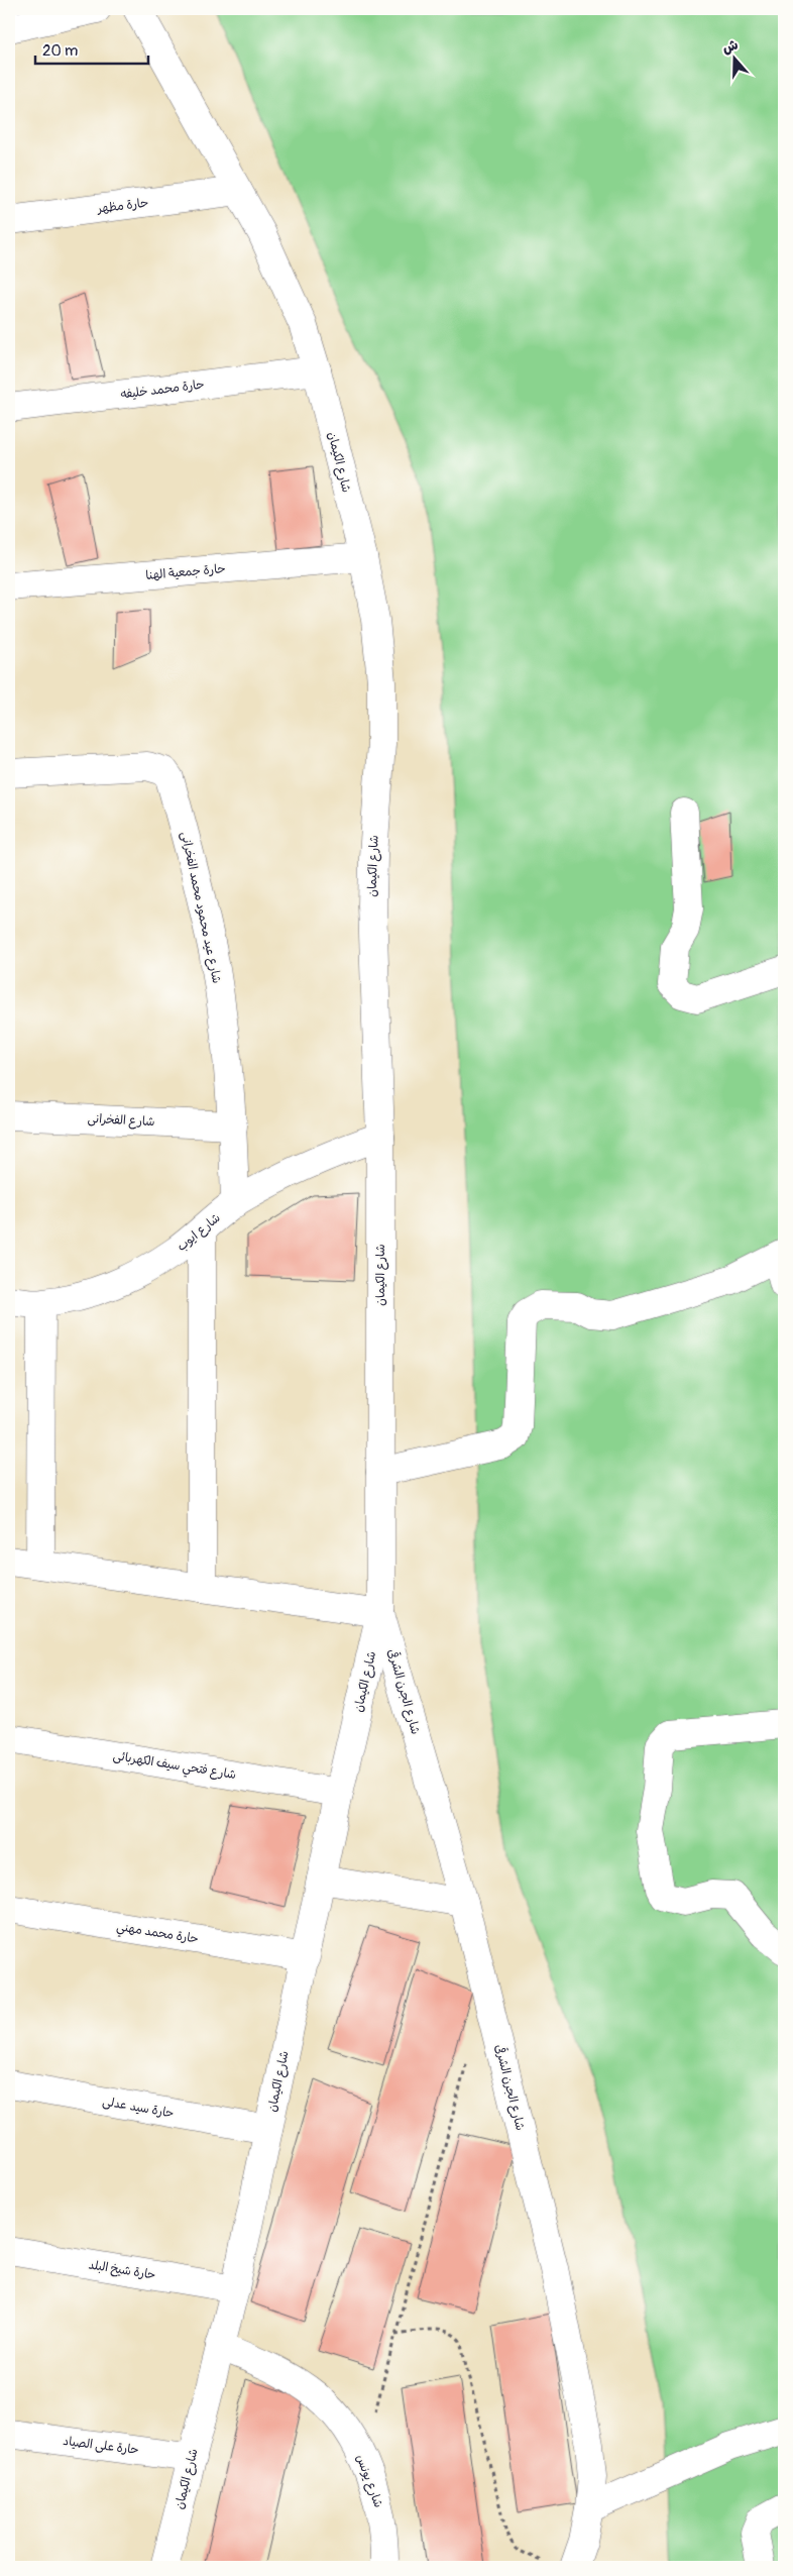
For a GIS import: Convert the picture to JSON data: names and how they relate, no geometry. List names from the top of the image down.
{
  "streets": {
    "street": [
      "حارة مظهر",
      "حارة محمد خليفه",
      "شارع الكيمان",
      "حارة جمعية الهنا",
      "شارع عيد محمود محمد الفخرانى",
      "شارع الفخرانى",
      "شارع ايوب",
      "شارع الجرن الشرقى",
      "شارع فتحي سيف الكهربائى",
      "حارة محمد مهني",
      "حارة سيد عدلى",
      "حارة شيخ البلد",
      "حارة على الصياد",
      "شارع يونس"
    ]
  },
  "crossings": [
    ["حارة مظهر", "شارع الكيمان"],
    ["حارة محمد خليفه", "شارع الكيمان"],
    ["شارع الكيمان", "حارة جمعية الهنا"],
    ["شارع الكيمان", "شارع ايوب"],
    ["شارع الكيمان", "شارع الجرن الشرقى"],
    ["شارع الكيمان", "شارع فتحي سيف الكهربائى"],
    ["شارع الكيمان", "حارة محمد مهني"],
    ["شارع الكيمان", "حارة سيد عدلى"],
    ["شارع الكيمان", "حارة شيخ البلد"],
    ["شارع الكيمان", "حارة على الصياد"],
    ["شارع الكيمان", "شارع يونس"],
    ["شارع عيد محمود محمد الفخرانى", "شارع الفخرانى"],
    ["شارع عيد محمود محمد الفخرانى", "شارع ايوب"]
  ],
  "scale_bar": "20 m",
  "north": "top"
}
